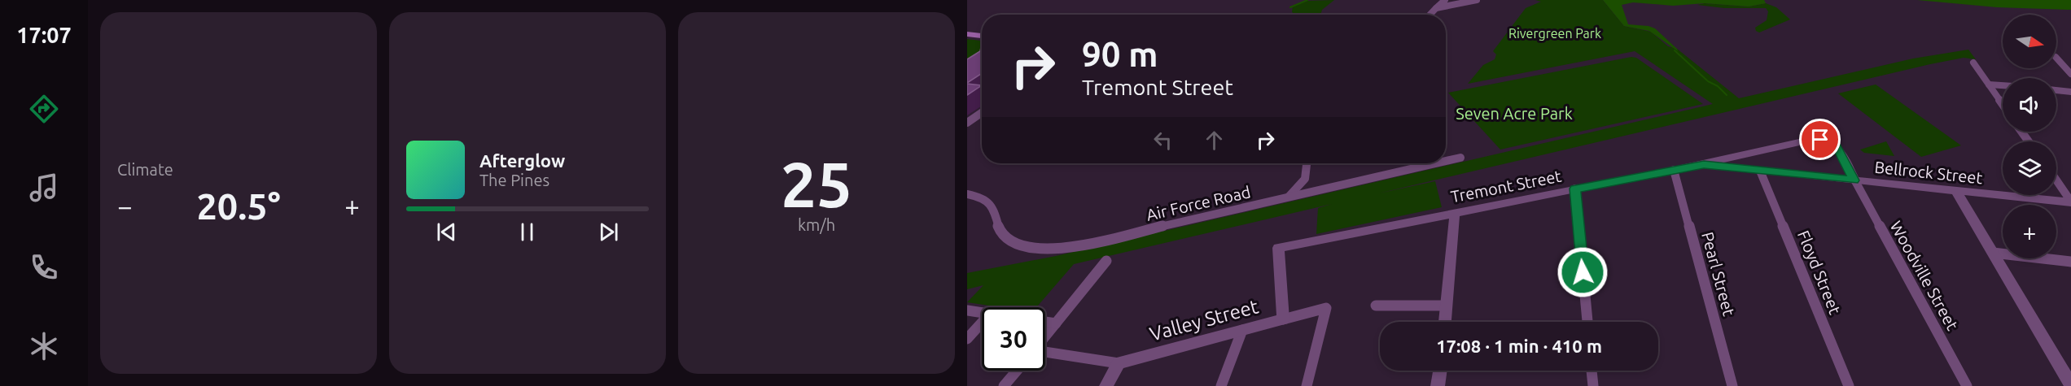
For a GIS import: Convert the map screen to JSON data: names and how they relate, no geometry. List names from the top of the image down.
{
  "streets": {
    "street": [
      "Bellrock Street",
      "Tremont Street",
      "Air Force Road",
      "Floyd Street",
      "Pearl Street",
      "Woodville Street",
      "Valley Street"
    ]
  },
  "crossings": [
    ["Bellrock Street", "Tremont Street"],
    ["Bellrock Street", "Floyd Street"],
    ["Bellrock Street", "Woodville Street"],
    ["Tremont Street", "Pearl Street"],
    ["Tremont Street", "Woodville Street"],
    ["Tremont Street", "Valley Street"]
  ],
  "parks": ["Rivergreen Park", "Seven Acre Park"],
  "north": "right",
  "page": {
    "tabs": "17:07",
    "tile": [
      "Climate",
      ["25", "km/h"]
    ],
    "map_buttons": "+",
    "turn": ["90 m", "Tremont Street"],
    "song": ["Afterglow", "The Pines"],
    "heat": ["−", "20.5°", "+"],
    "limit": "30",
    "trip": "17:08 · 1 min · 410 m"
  }
}
